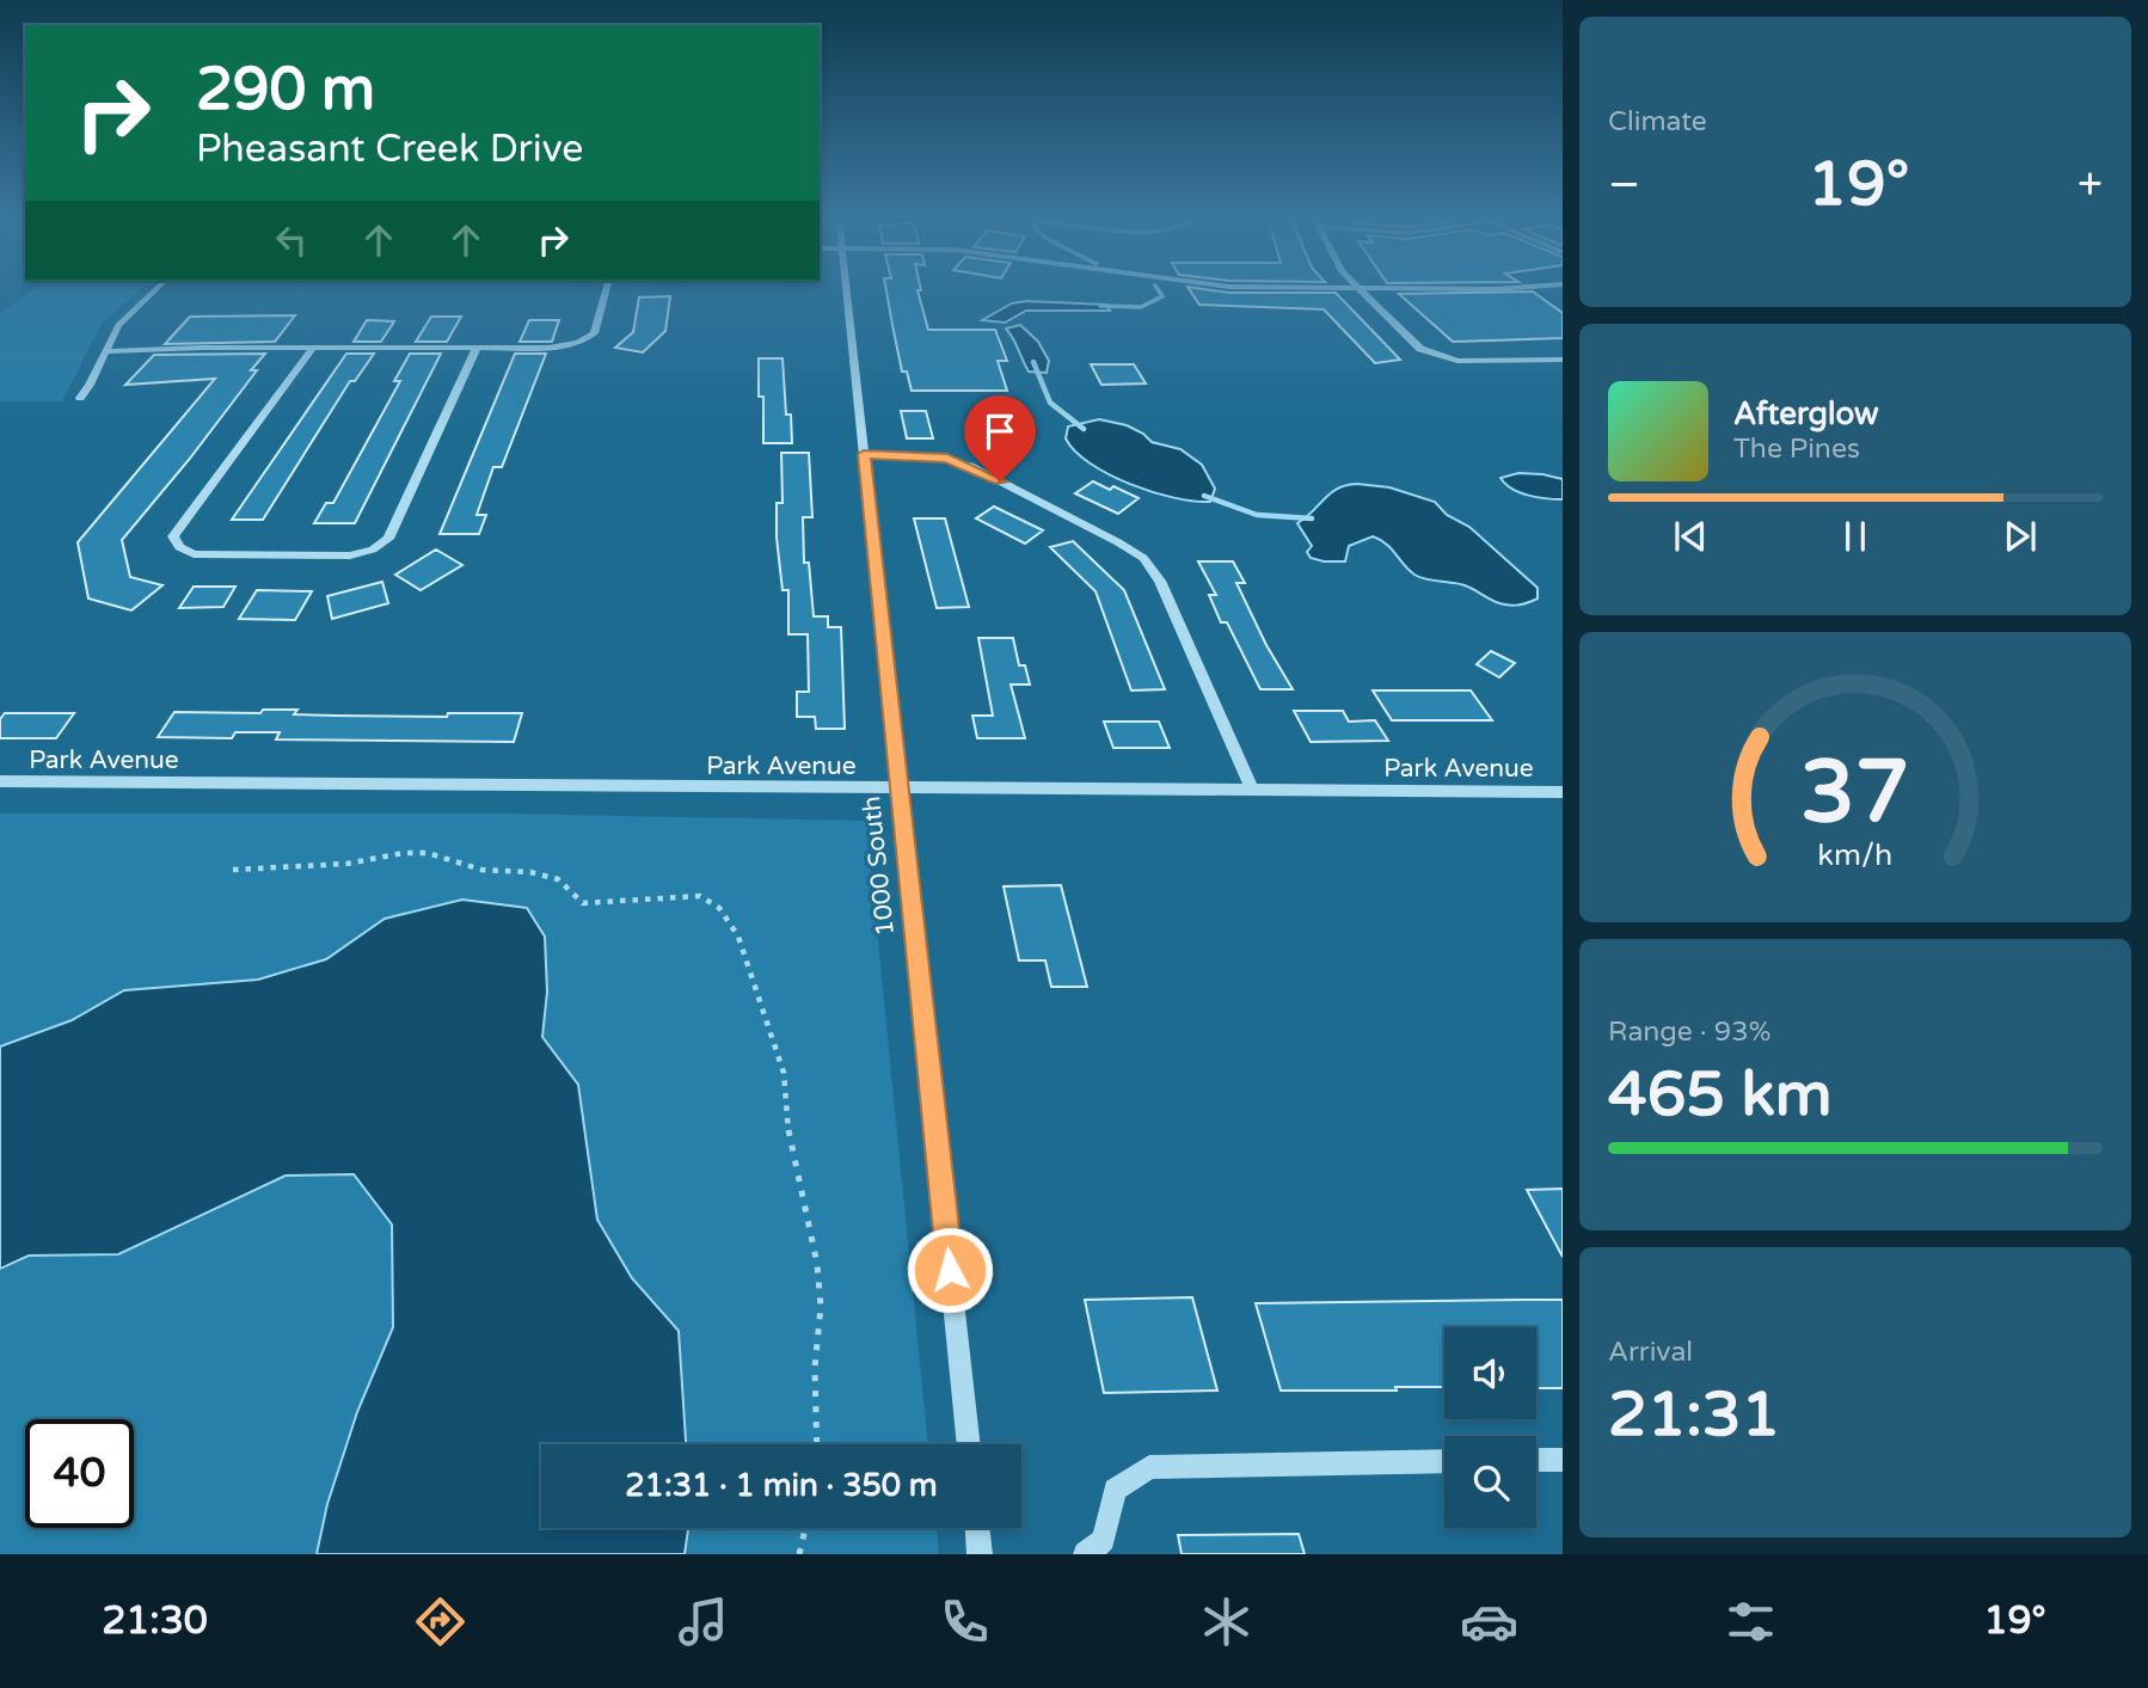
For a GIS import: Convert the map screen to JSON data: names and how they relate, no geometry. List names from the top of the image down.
{
  "streets": {
    "street": ["Park Avenue", "1000 South"]
  },
  "crossings": [
    ["Park Avenue", "1000 South"]
  ],
  "page": {
    "tile": [
      "Climate",
      ["Range · 93%", "465 km"],
      ["Arrival", "21:31"]
    ],
    "turn": ["290 m", "Pheasant Creek Drive"],
    "heat": ["−", "19°", "+"],
    "song": ["Afterglow", "The Pines"],
    "limit": "40",
    "trip": "21:31 · 1 min · 350 m",
    "tabs": ["21:30", "19°"],
    "gauge": ["37", "km/h"]
  }
}
